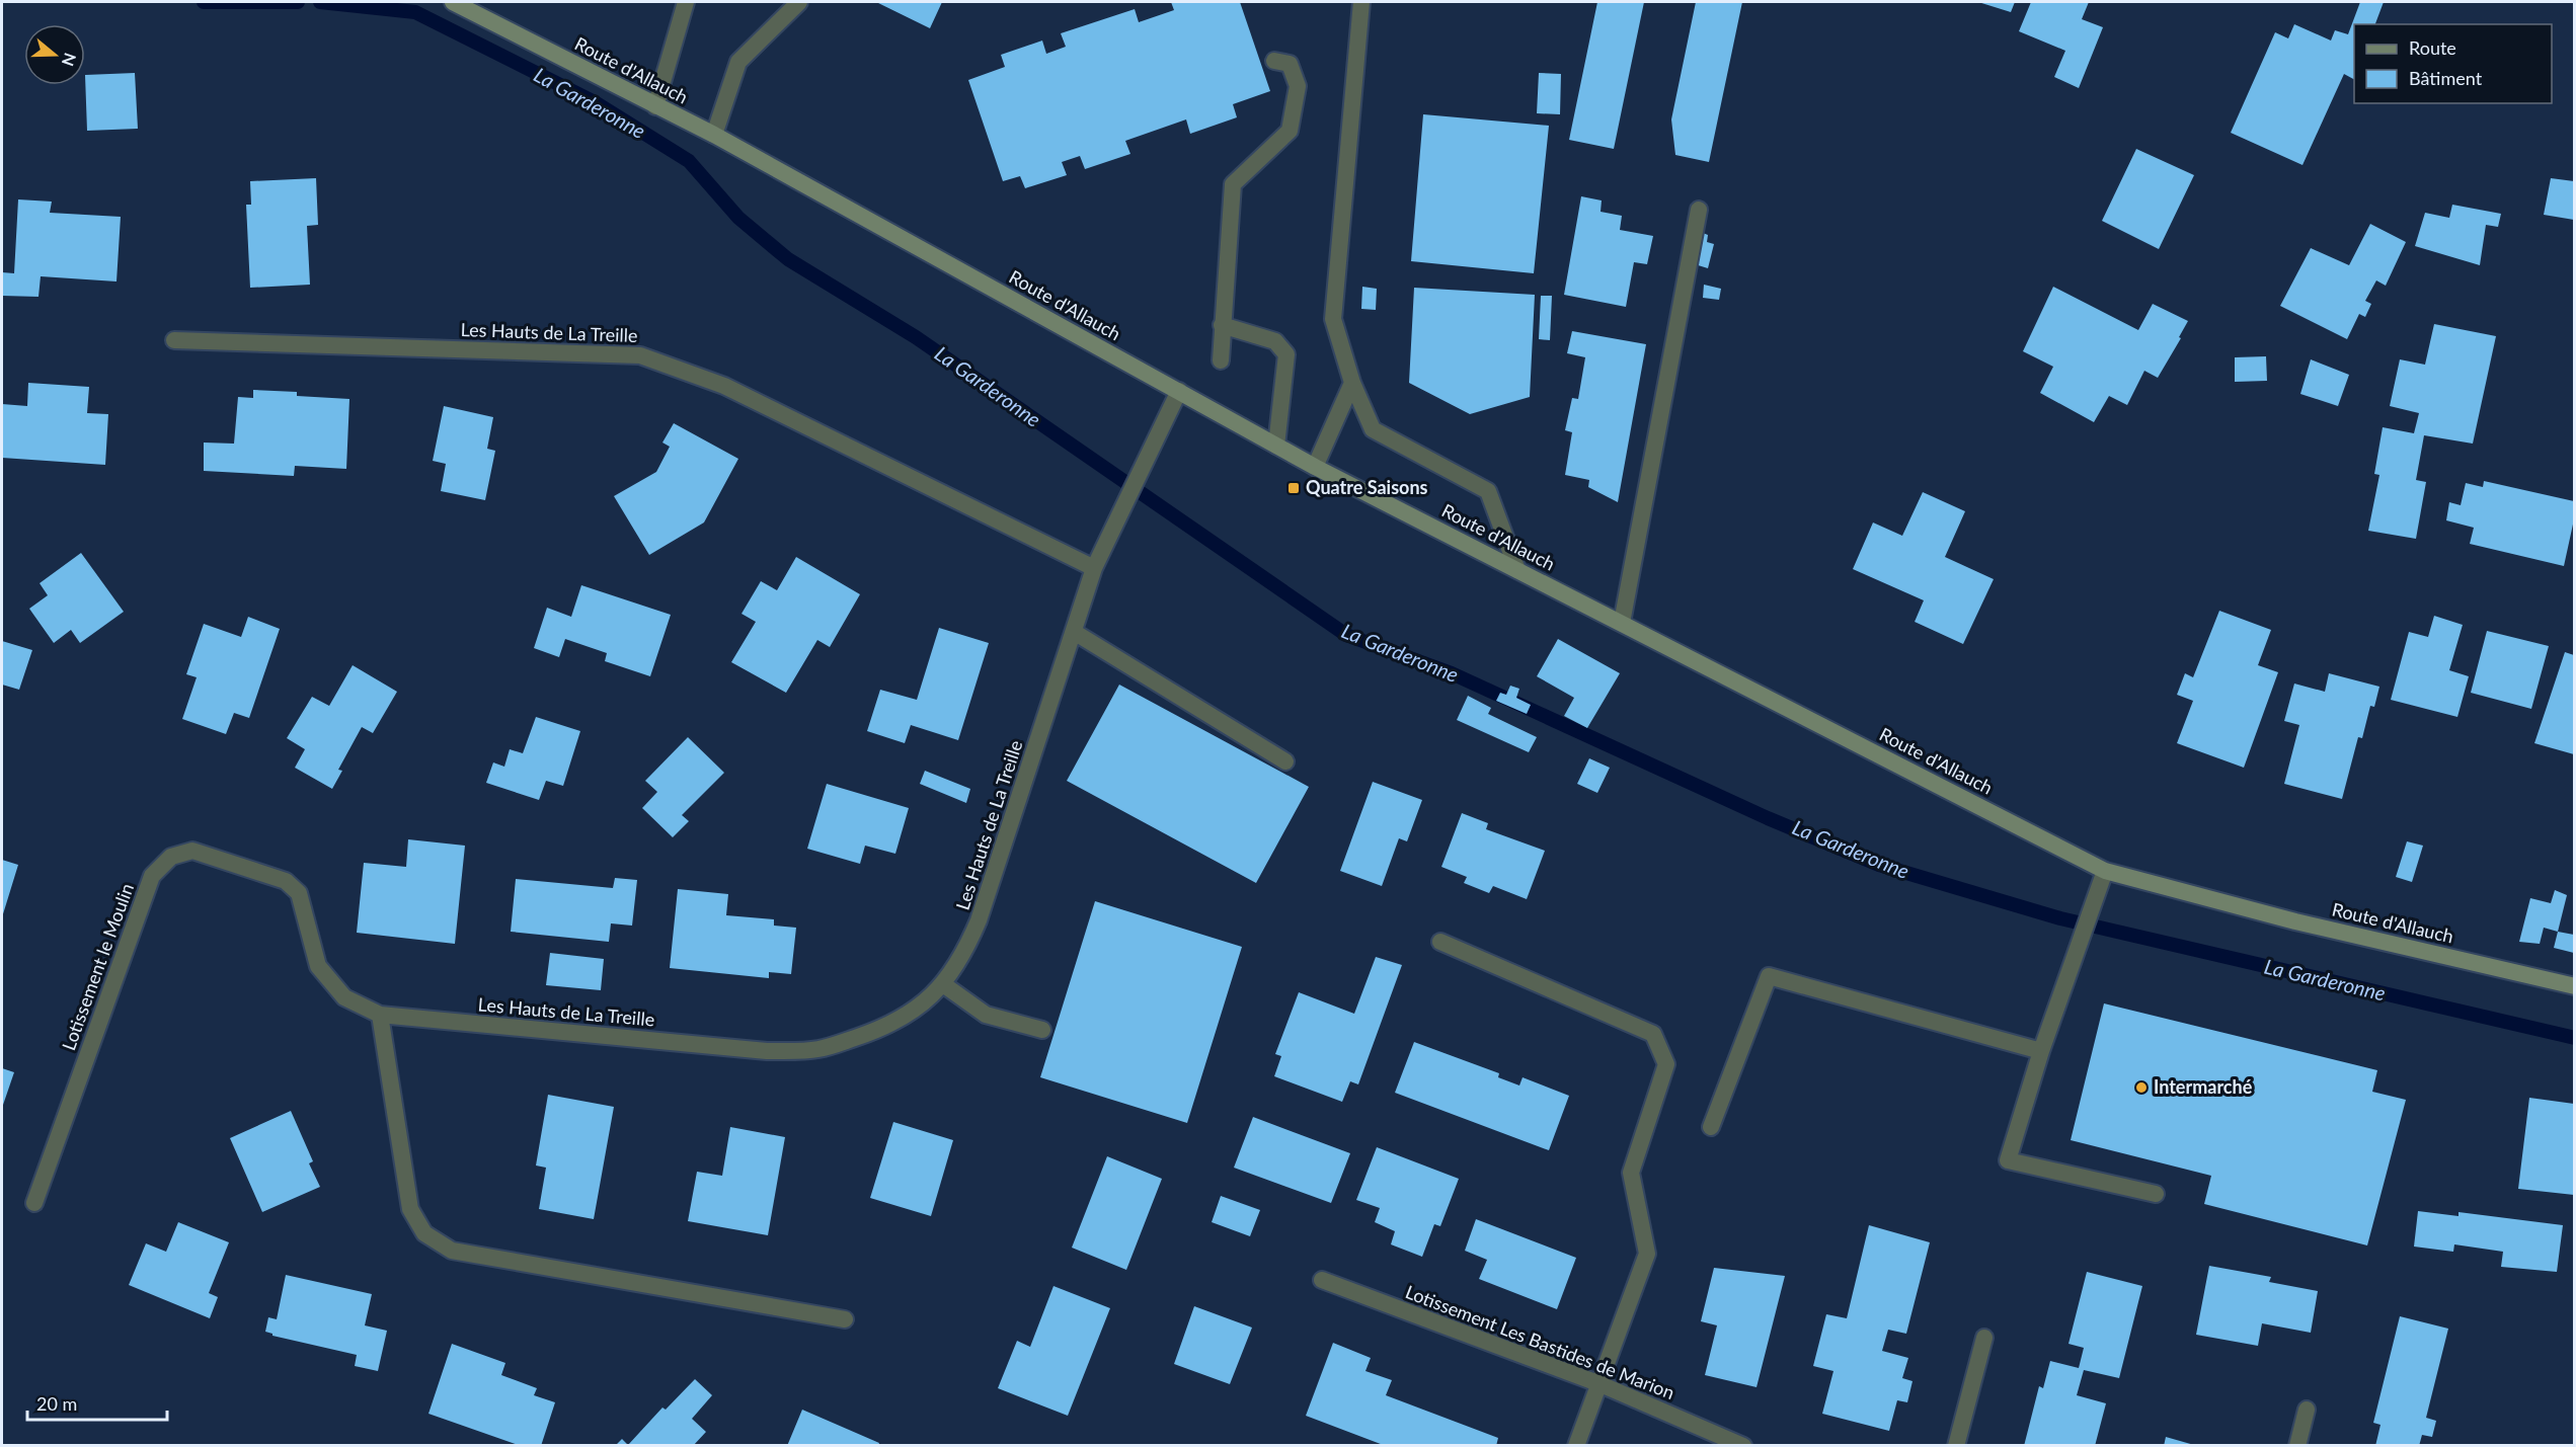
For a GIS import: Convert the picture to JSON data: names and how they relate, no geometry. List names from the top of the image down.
{
  "streets": {
    "main road": ["Route d'Allauch"],
    "street": ["Les Hauts de La Treille", "Lotissement le Moulin", "Lotissement Les Bastides de Marion"]
  },
  "crossings": [
    ["Route d'Allauch", "Les Hauts de La Treille"],
    ["Les Hauts de La Treille", "Lotissement le Moulin"]
  ],
  "water": ["La Garderonne"],
  "places": {
    "transit": ["Quatre Saisons"],
    "other": ["Intermarché"]
  },
  "legend": ["Route", "Bâtiment"],
  "scale_bar": "20 m",
  "north": "right"
}
